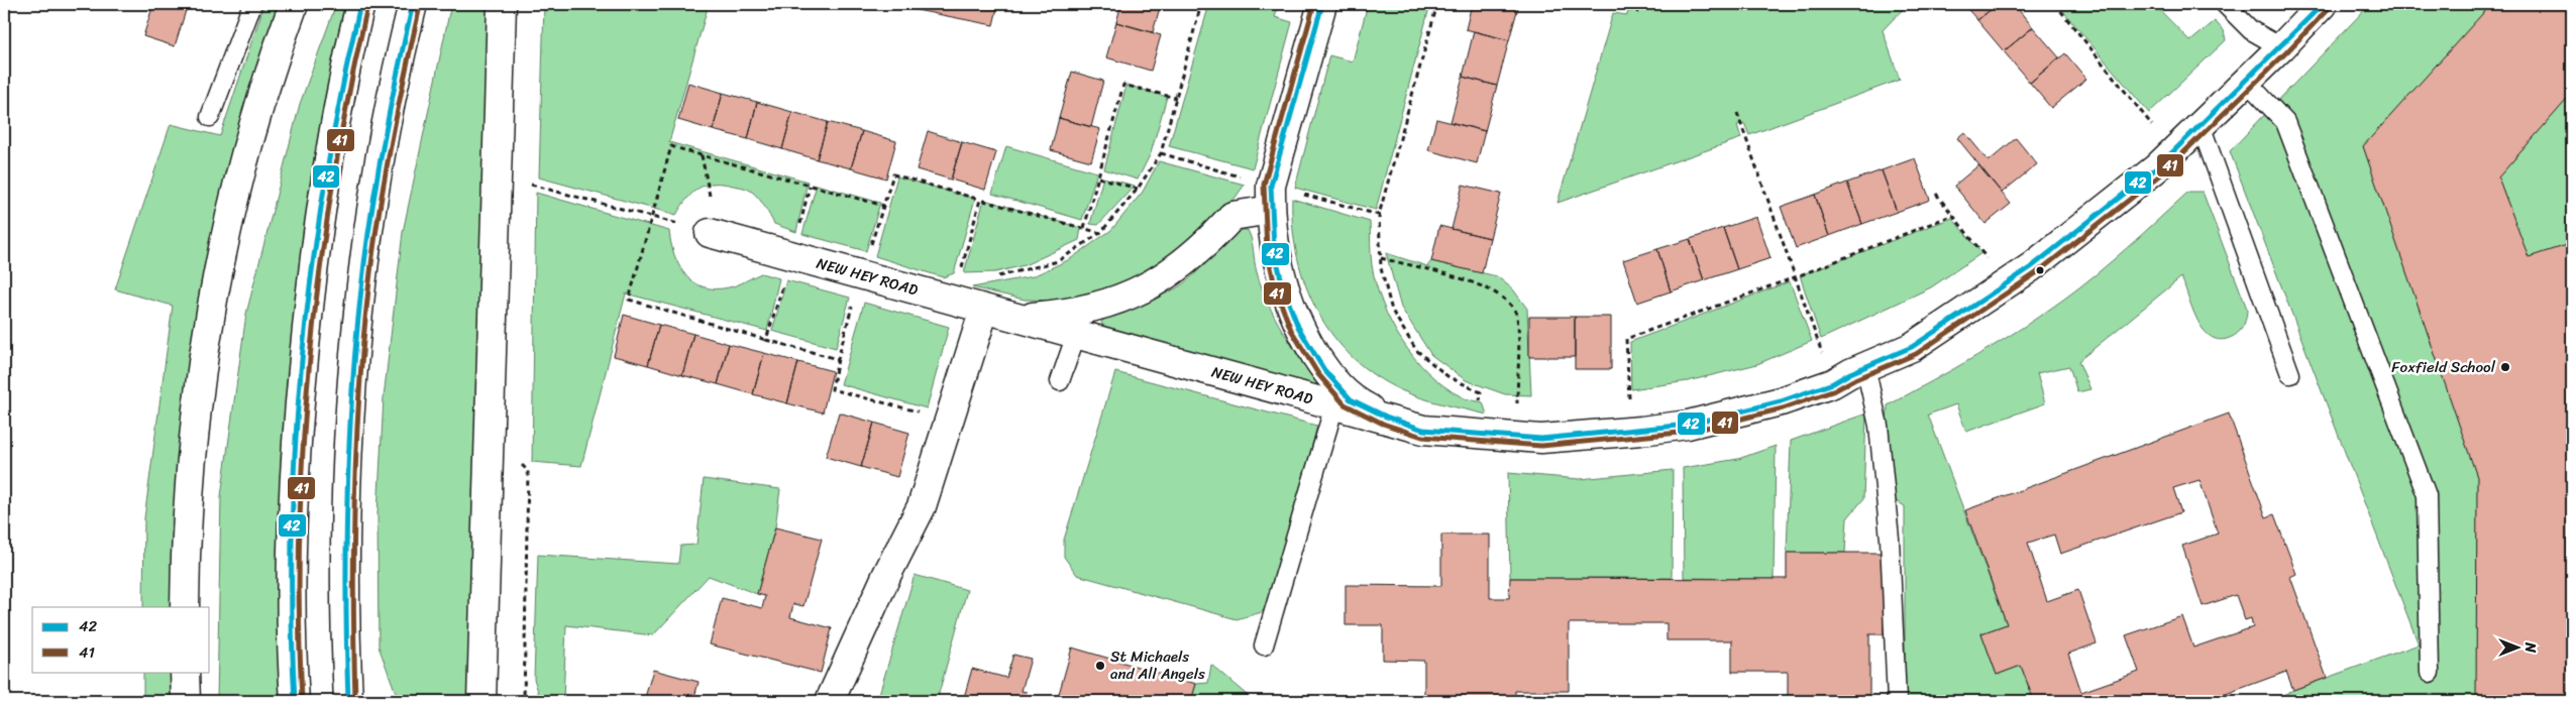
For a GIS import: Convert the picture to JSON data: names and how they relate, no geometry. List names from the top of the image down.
{
  "streets": {
    "street": ["NEW HEY ROAD"]
  },
  "places": ["Foxfield School", "St Michaels and All Angels"],
  "lines": ["transit line 42", "transit line 41"],
  "legend": ["42", "41"],
  "north": "right"
}
